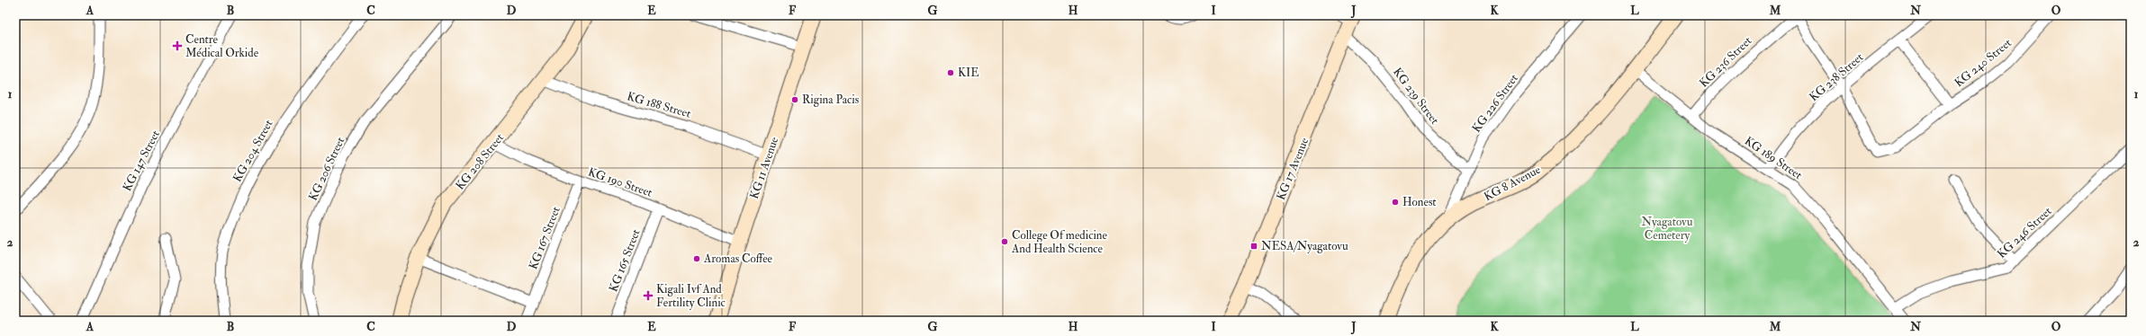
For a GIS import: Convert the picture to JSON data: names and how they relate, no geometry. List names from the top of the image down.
{
  "streets": {
    "street": [
      "KG 236 Street",
      "KG 240 Street",
      "KG 238 Street",
      "KG 239 Street",
      "KG 226 Street",
      "KG 188 Street",
      "KG 204 Street",
      "KG 189 Street",
      "KG 147 Street",
      "KG 208 Street",
      "KG 11 Avenue",
      "KG 206 Street",
      "KG 17 Avenue",
      "KG 190 Street",
      "KG 8 Avenue",
      "KG 246 Street",
      "KG 167 Street",
      "KG 165 Street"
    ]
  },
  "crossings": [
    ["KG 236 Street", "KG 189 Street"],
    ["KG 240 Street", "KG 238 Street"],
    ["KG 238 Street", "KG 189 Street"],
    ["KG 239 Street", "KG 226 Street"],
    ["KG 239 Street", "KG 17 Avenue"],
    ["KG 226 Street", "KG 8 Avenue"],
    ["KG 188 Street", "KG 208 Street"],
    ["KG 188 Street", "KG 11 Avenue"],
    ["KG 189 Street", "KG 8 Avenue"],
    ["KG 189 Street", "KG 246 Street"],
    ["KG 208 Street", "KG 190 Street"],
    ["KG 11 Avenue", "KG 190 Street"],
    ["KG 190 Street", "KG 167 Street"],
    ["KG 190 Street", "KG 165 Street"]
  ],
  "parks": ["Nyagatovu Cemetery"],
  "places": {
    "health": ["Centre Médical Orkide", "Kigali Ivf And Fertility Clinic"],
    "other": [
      "KIE",
      "Rigina Pacis",
      "Honest",
      "College Of medicine And Health Science",
      "Aromas Coffee"
    ],
    "transit": ["NESA/Nyagatovu"]
  },
  "grid": {
    "columns": [
      "A",
      "B",
      "C",
      "D",
      "E",
      "F",
      "G",
      "H",
      "I",
      "J",
      "K",
      "L",
      "M",
      "N",
      "O"
    ],
    "rows": ["1", "2"]
  }
}
